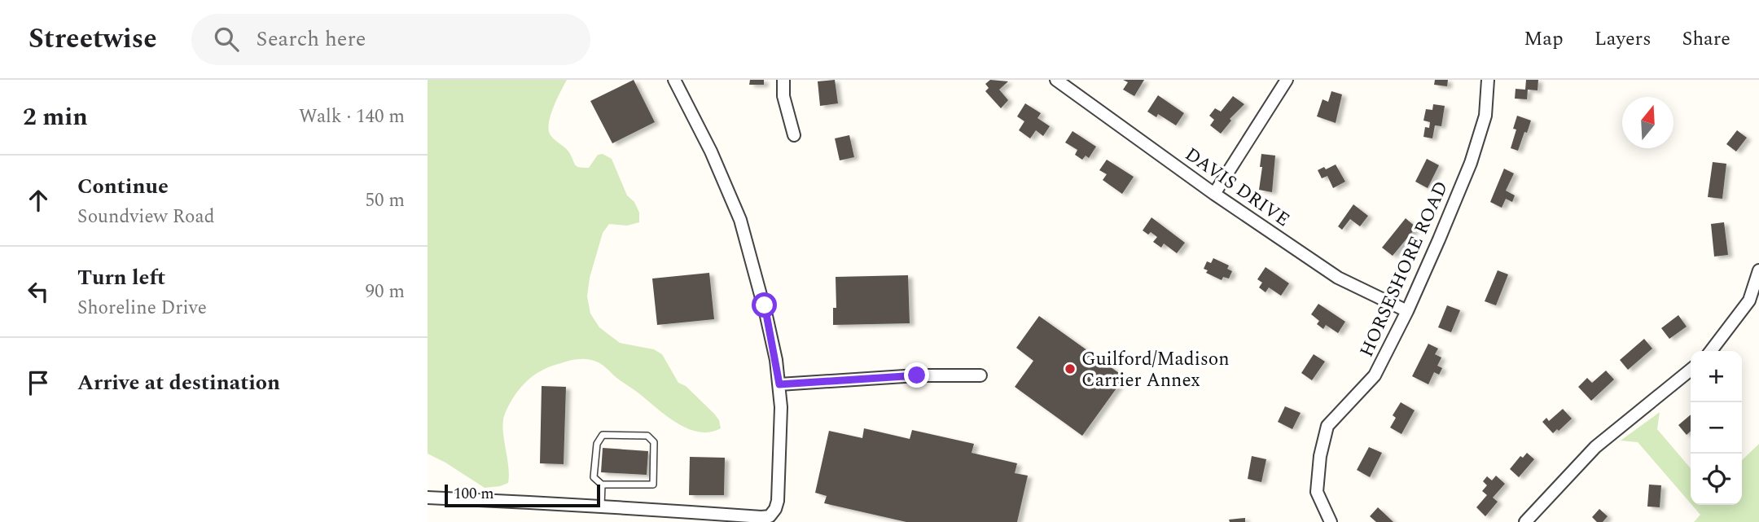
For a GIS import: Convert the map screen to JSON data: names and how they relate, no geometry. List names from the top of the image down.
{
  "streets": {
    "street": ["DAVIS DRIVE", "HORSESHORE ROAD"]
  },
  "crossings": [
    ["DAVIS DRIVE", "HORSESHORE ROAD"]
  ],
  "places": ["Guilford/Madison Carrier Annex"],
  "scale_bar": "100 m",
  "north": "top",
  "page": {
    "header": "Streetwise",
    "search": "Search here",
    "nav": ["Map", "Layers", "Share"],
    "heading": ["2 min", "Walk · 140 m"],
    "list": [
      ["Continue", "Soundview Road", "50 m"],
      ["Turn left", "Shoreline Drive", "90 m"],
      "Arrive at destination"
    ],
    "map_buttons": ["+", "−"],
    "scale": "100 m"
  }
}
